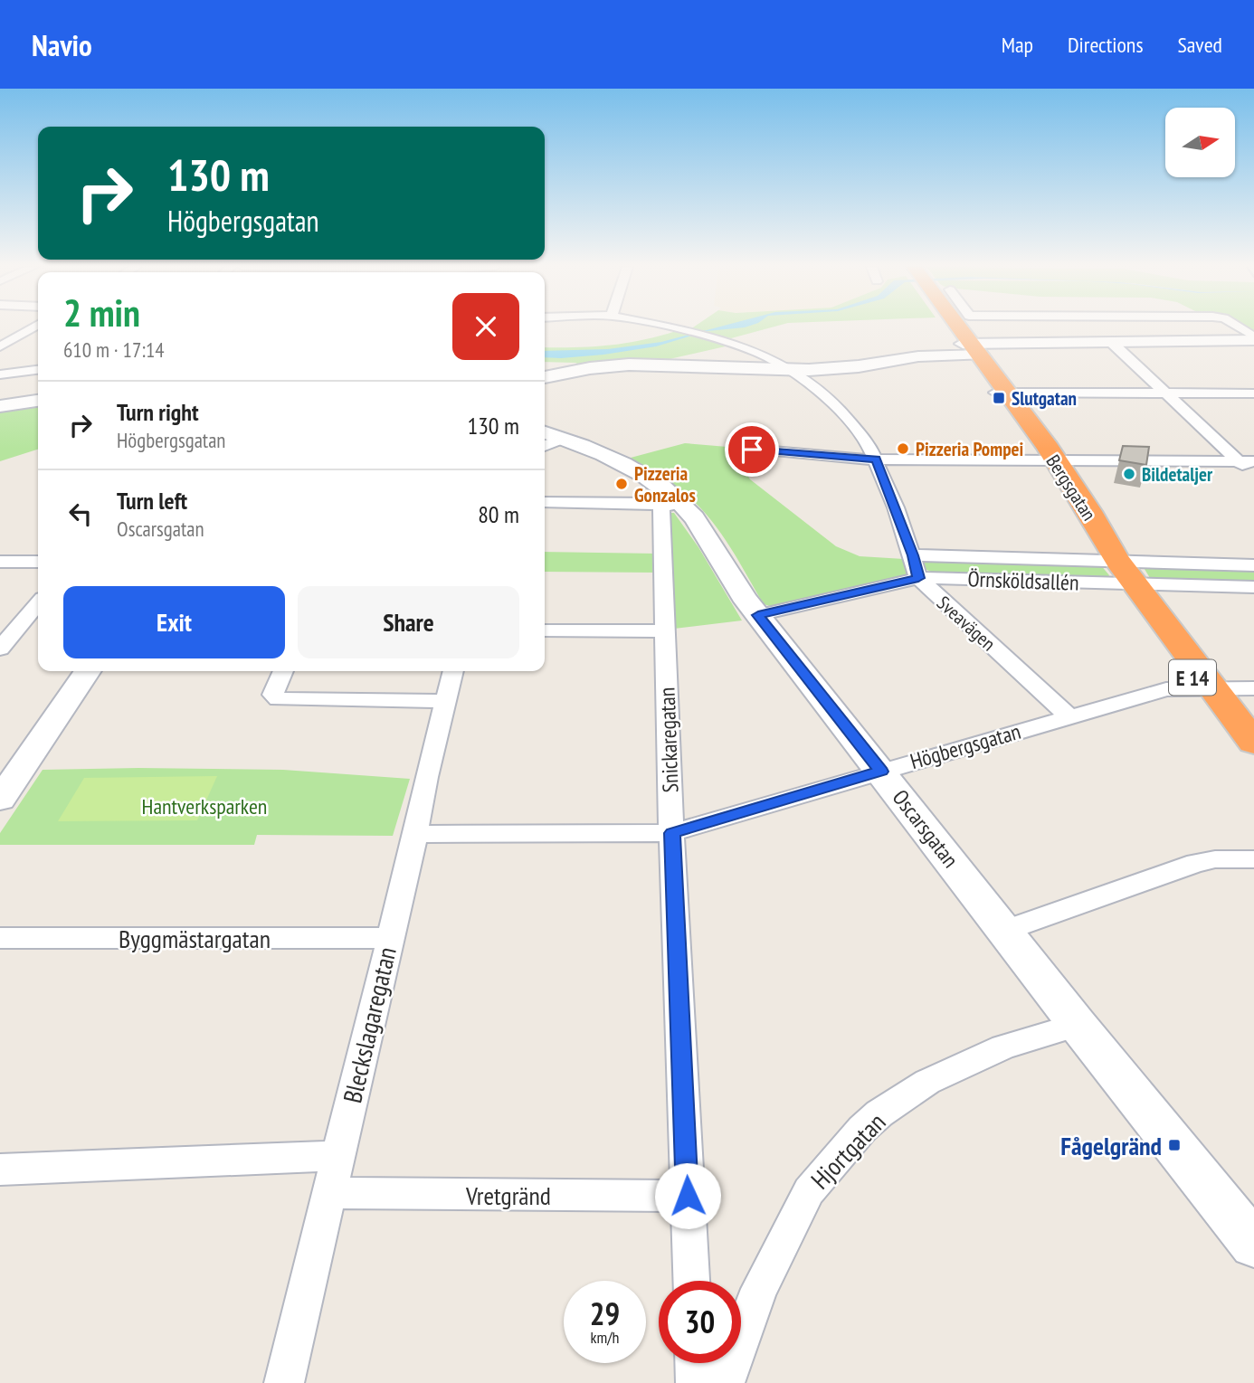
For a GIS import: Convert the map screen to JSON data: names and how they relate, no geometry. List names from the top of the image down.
{
  "streets": {
    "highway": ["Bergsgatan", "E 14"],
    "street": [
      "Örnsköldsallén",
      "Sveavägen",
      "Snickaregatan",
      "Högbergsgatan",
      "Oscarsgatan",
      "Byggmästargatan",
      "Bleckslagaregatan",
      "Hjortgatan",
      "Vretgränd"
    ]
  },
  "crossings": [
    ["Bergsgatan", "Örnsköldsallén"],
    ["Bergsgatan", "Högbergsgatan"],
    ["Örnsköldsallén", "Sveavägen"],
    ["Örnsköldsallén", "Oscarsgatan"],
    ["Sveavägen", "Högbergsgatan"],
    ["Snickaregatan", "Högbergsgatan"],
    ["Snickaregatan", "Oscarsgatan"],
    ["Snickaregatan", "Vretgränd"],
    ["Högbergsgatan", "Oscarsgatan"],
    ["Högbergsgatan", "Bleckslagaregatan"],
    ["Oscarsgatan", "Hjortgatan"],
    ["Byggmästargatan", "Bleckslagaregatan"],
    ["Bleckslagaregatan", "Vretgränd"]
  ],
  "parks": ["Hantverksparken"],
  "places": {
    "transit": ["Slutgatan", "Fågelgränd"],
    "other": ["Pizzeria Pompei", "Bildetaljer", "Pizzeria Gonzalos"]
  },
  "north": "right",
  "page": {
    "header": "Navio",
    "nav": ["Map", "Directions", "Saved"],
    "turn": ["130 m", "Högbergsgatan"],
    "heading": ["2 min", "610 m · 17:14"],
    "list": [
      {
        "name": "Turn right",
        "note": "Högbergsgatan",
        "value": "130 m"
      },
      {
        "name": "Turn left",
        "note": "Oscarsgatan",
        "value": "80 m"
      }
    ],
    "buttons": ["Exit", "Share"],
    "speed": "29 km/h",
    "limit": "30"
  }
}
